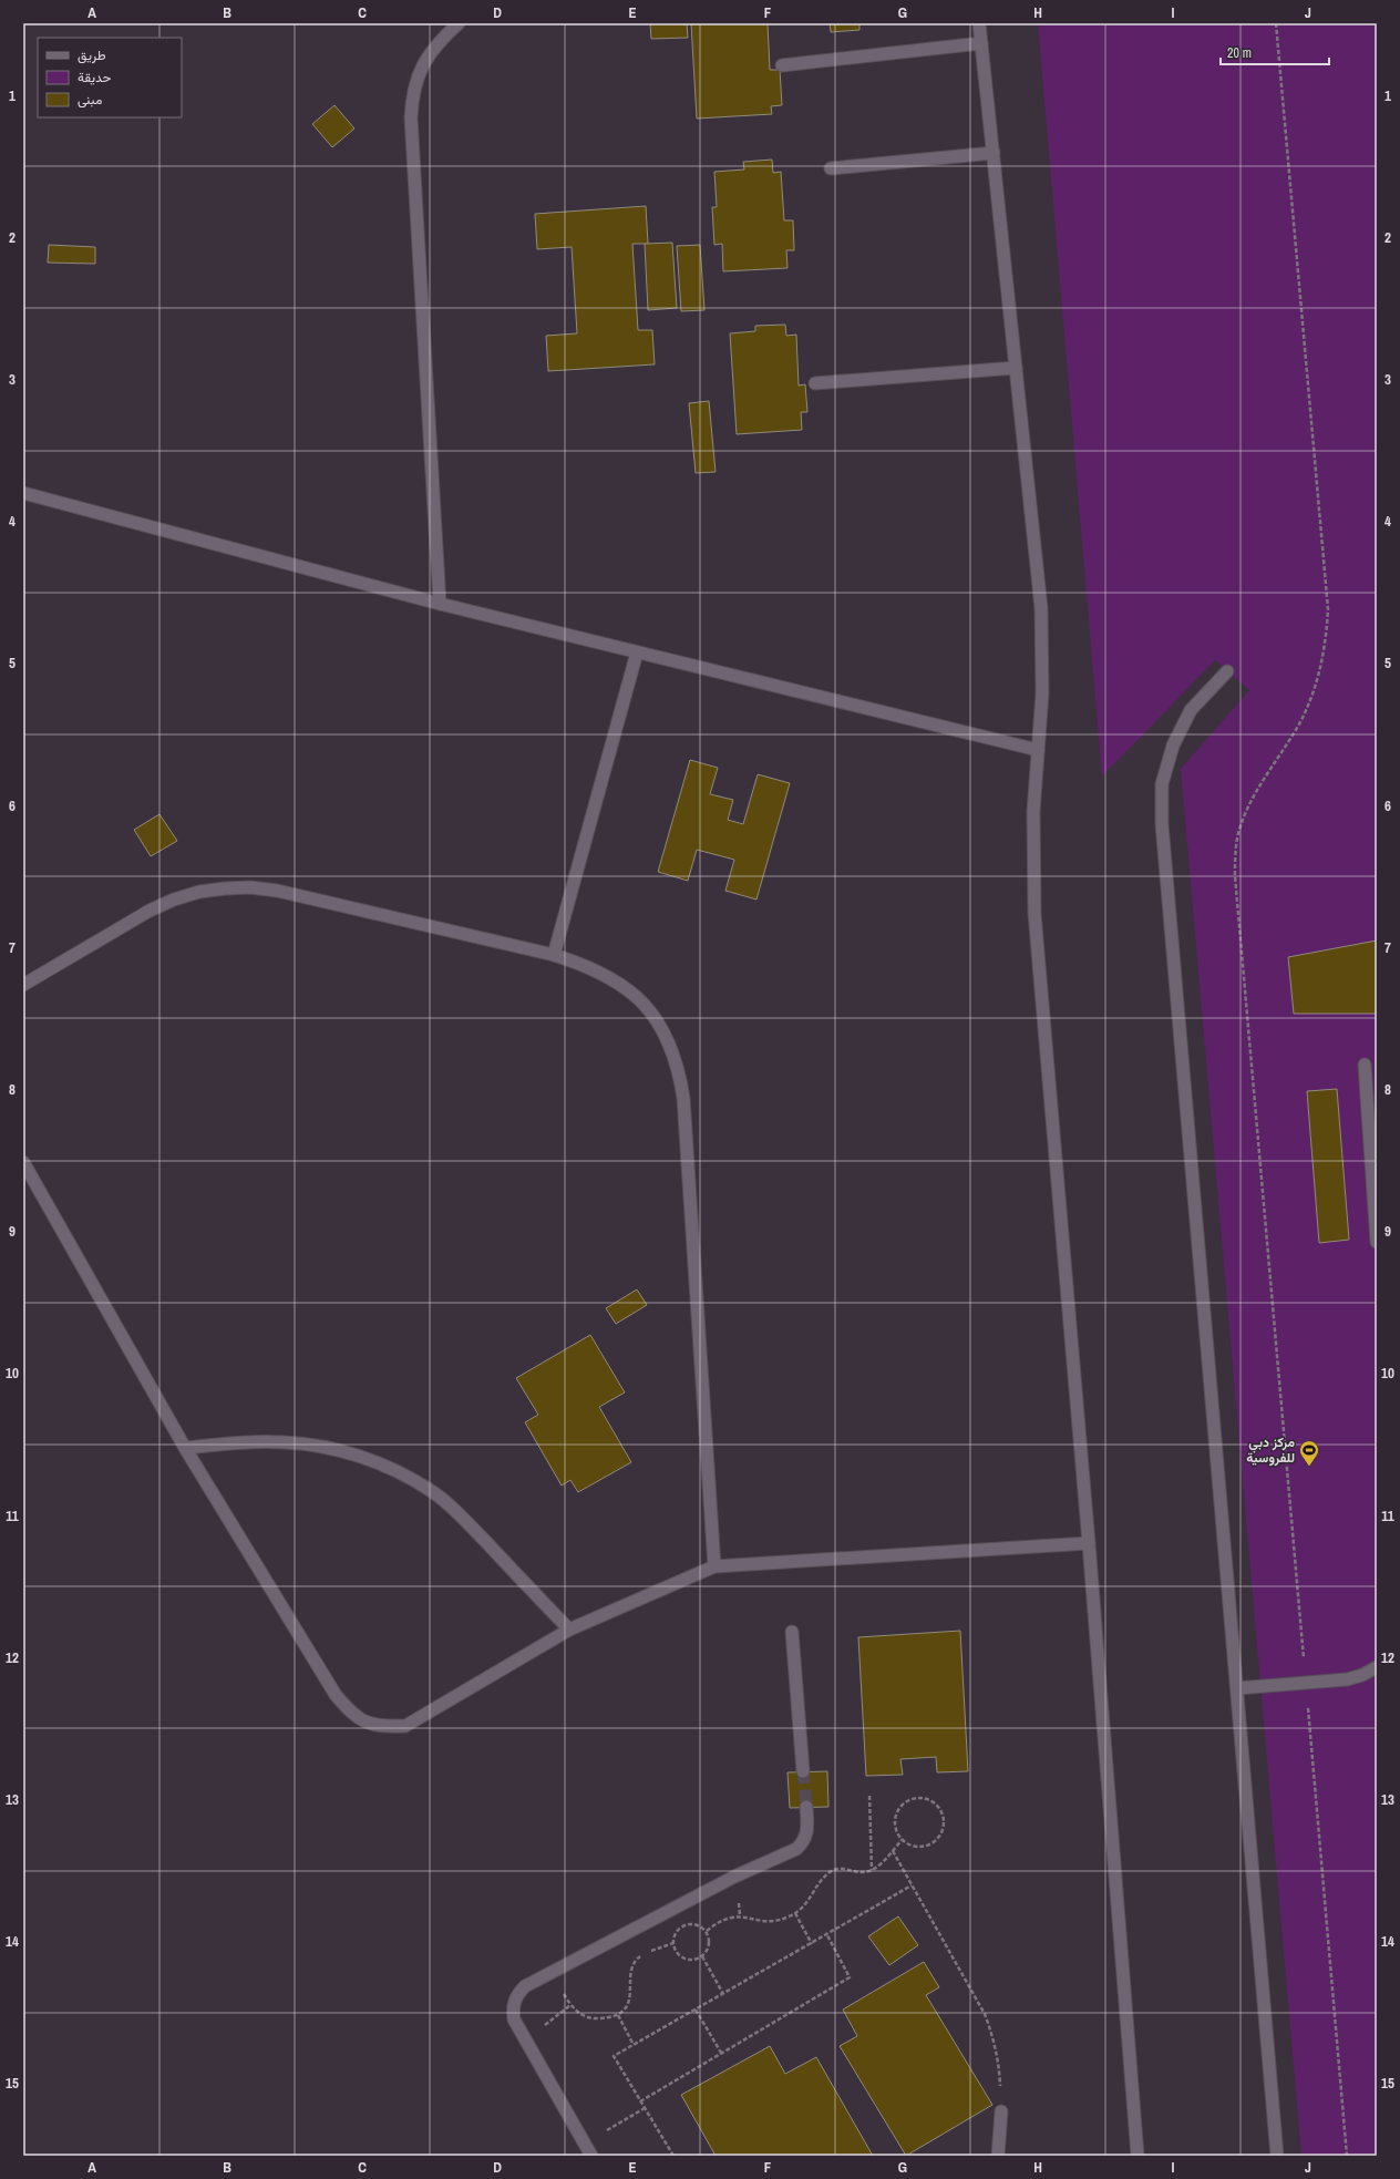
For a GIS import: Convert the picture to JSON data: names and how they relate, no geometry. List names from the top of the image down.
{
  "places": {
    "sports": ["مركز دبي للفروسية"]
  },
  "legend": ["طريق", "حديقة", "مبنى"],
  "scale_bar": "20 m",
  "grid": {
    "columns": [
      "A",
      "B",
      "C",
      "D",
      "E",
      "F",
      "G",
      "H",
      "I",
      "J"
    ],
    "rows": [
      "1",
      "2",
      "3",
      "4",
      "5",
      "6",
      "7",
      "8",
      "9",
      "10",
      "11",
      "12",
      "13",
      "14",
      "15"
    ]
  }
}
